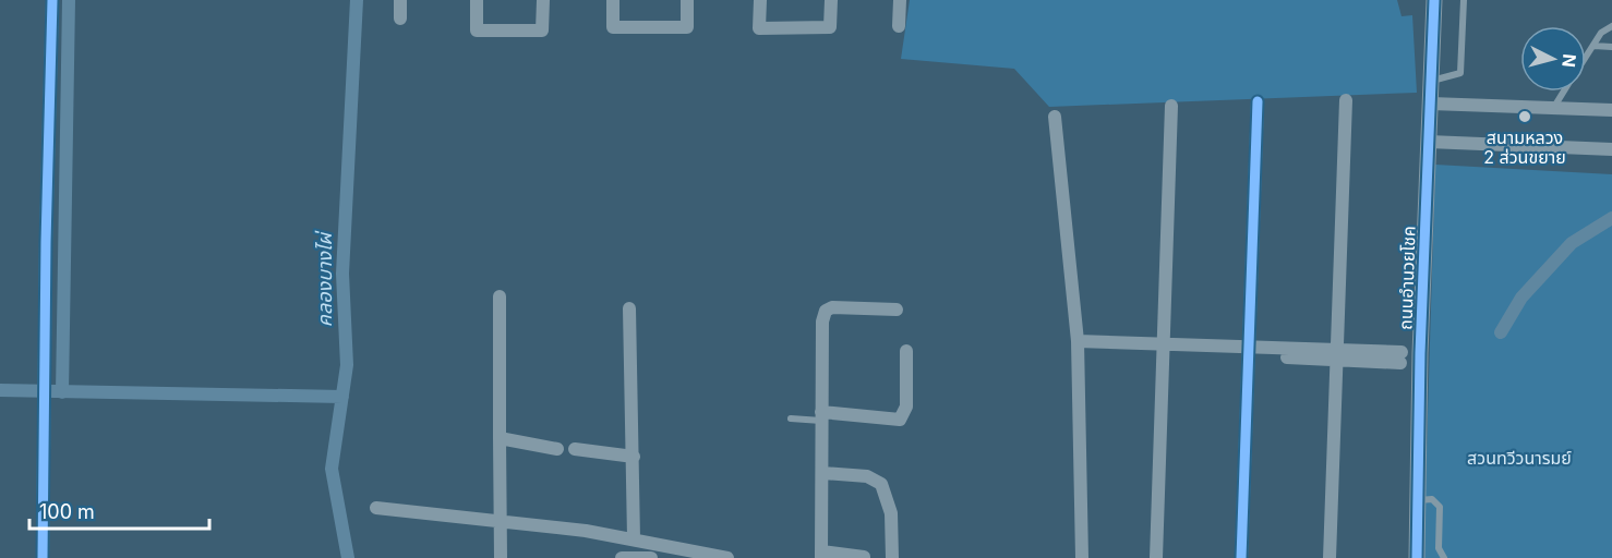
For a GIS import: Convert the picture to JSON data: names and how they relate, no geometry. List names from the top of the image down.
{
  "streets": {
    "street": ["ถนนอำนวยโชค"]
  },
  "water": ["คลองบางไผ่"],
  "parks": ["สวนทวีวนารมย์"],
  "places": ["สนามหลวง 2 ส่วนขยาย"],
  "scale_bar": "100 m",
  "north": "right"
}
